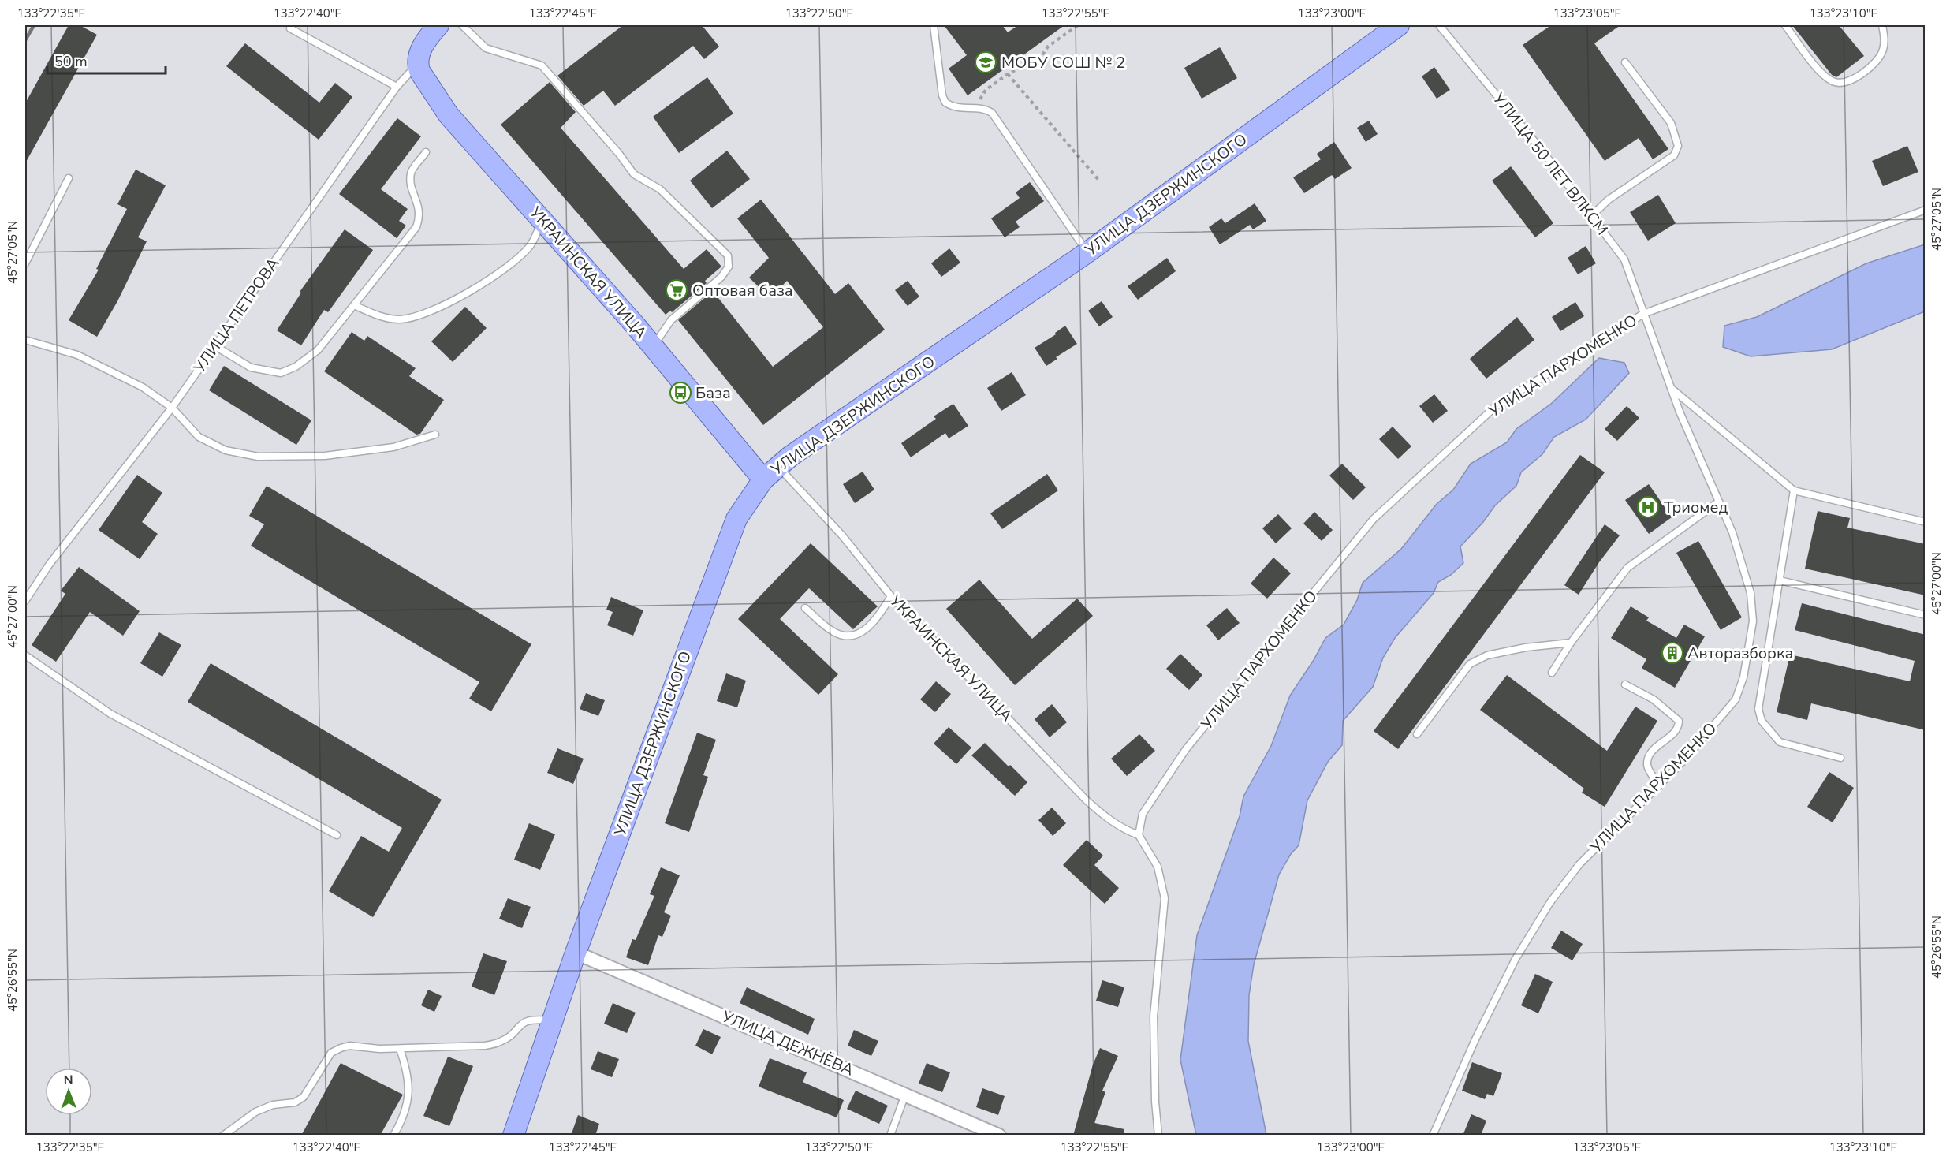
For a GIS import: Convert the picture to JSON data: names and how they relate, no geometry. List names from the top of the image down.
{
  "streets": {
    "main road": ["УЛИЦА ДЗЕРЖИНСКОГО", "УКРАИНСКАЯ УЛИЦА", "УЛИЦА ПЕТРОВА"],
    "street": ["УЛИЦА ДЕЖНЁВА"],
    "lane": ["УЛИЦА 50 ЛЕТ ВЛКСМ", "УЛИЦА ПАРХОМЕНКО"]
  },
  "crossings": [
    ["УЛИЦА 50 ЛЕТ ВЛКСМ", "УЛИЦА ПАРХОМЕНКО"],
    ["УЛИЦА ДЗЕРЖИНСКОГО", "УКРАИНСКАЯ УЛИЦА"],
    ["УЛИЦА ДЗЕРЖИНСКОГО", "УЛИЦА ДЕЖНЁВА"],
    ["УКРАИНСКАЯ УЛИЦА", "УЛИЦА ПЕТРОВА"],
    ["УКРАИНСКАЯ УЛИЦА", "УЛИЦА ПАРХОМЕНКО"]
  ],
  "places": {
    "school or university": ["МОБУ СОШ № 2"],
    "supermarket": ["Оптовая база"],
    "bus stop": ["База"],
    "hospital": ["Триомед"],
    "building": ["Авторазборка"]
  },
  "scale_bar": "50 m",
  "north": "top",
  "coordinates": [
    "133°22'35\"E",
    "133°22'40\"E",
    "133°22'45\"E",
    "133°22'50\"E",
    "133°22'55\"E",
    "133°23'00\"E",
    "133°23'05\"E",
    "133°23'10\"E",
    "45°27'05\"N",
    "45°27'00\"N",
    "45°26'55\"N"
  ]
}
